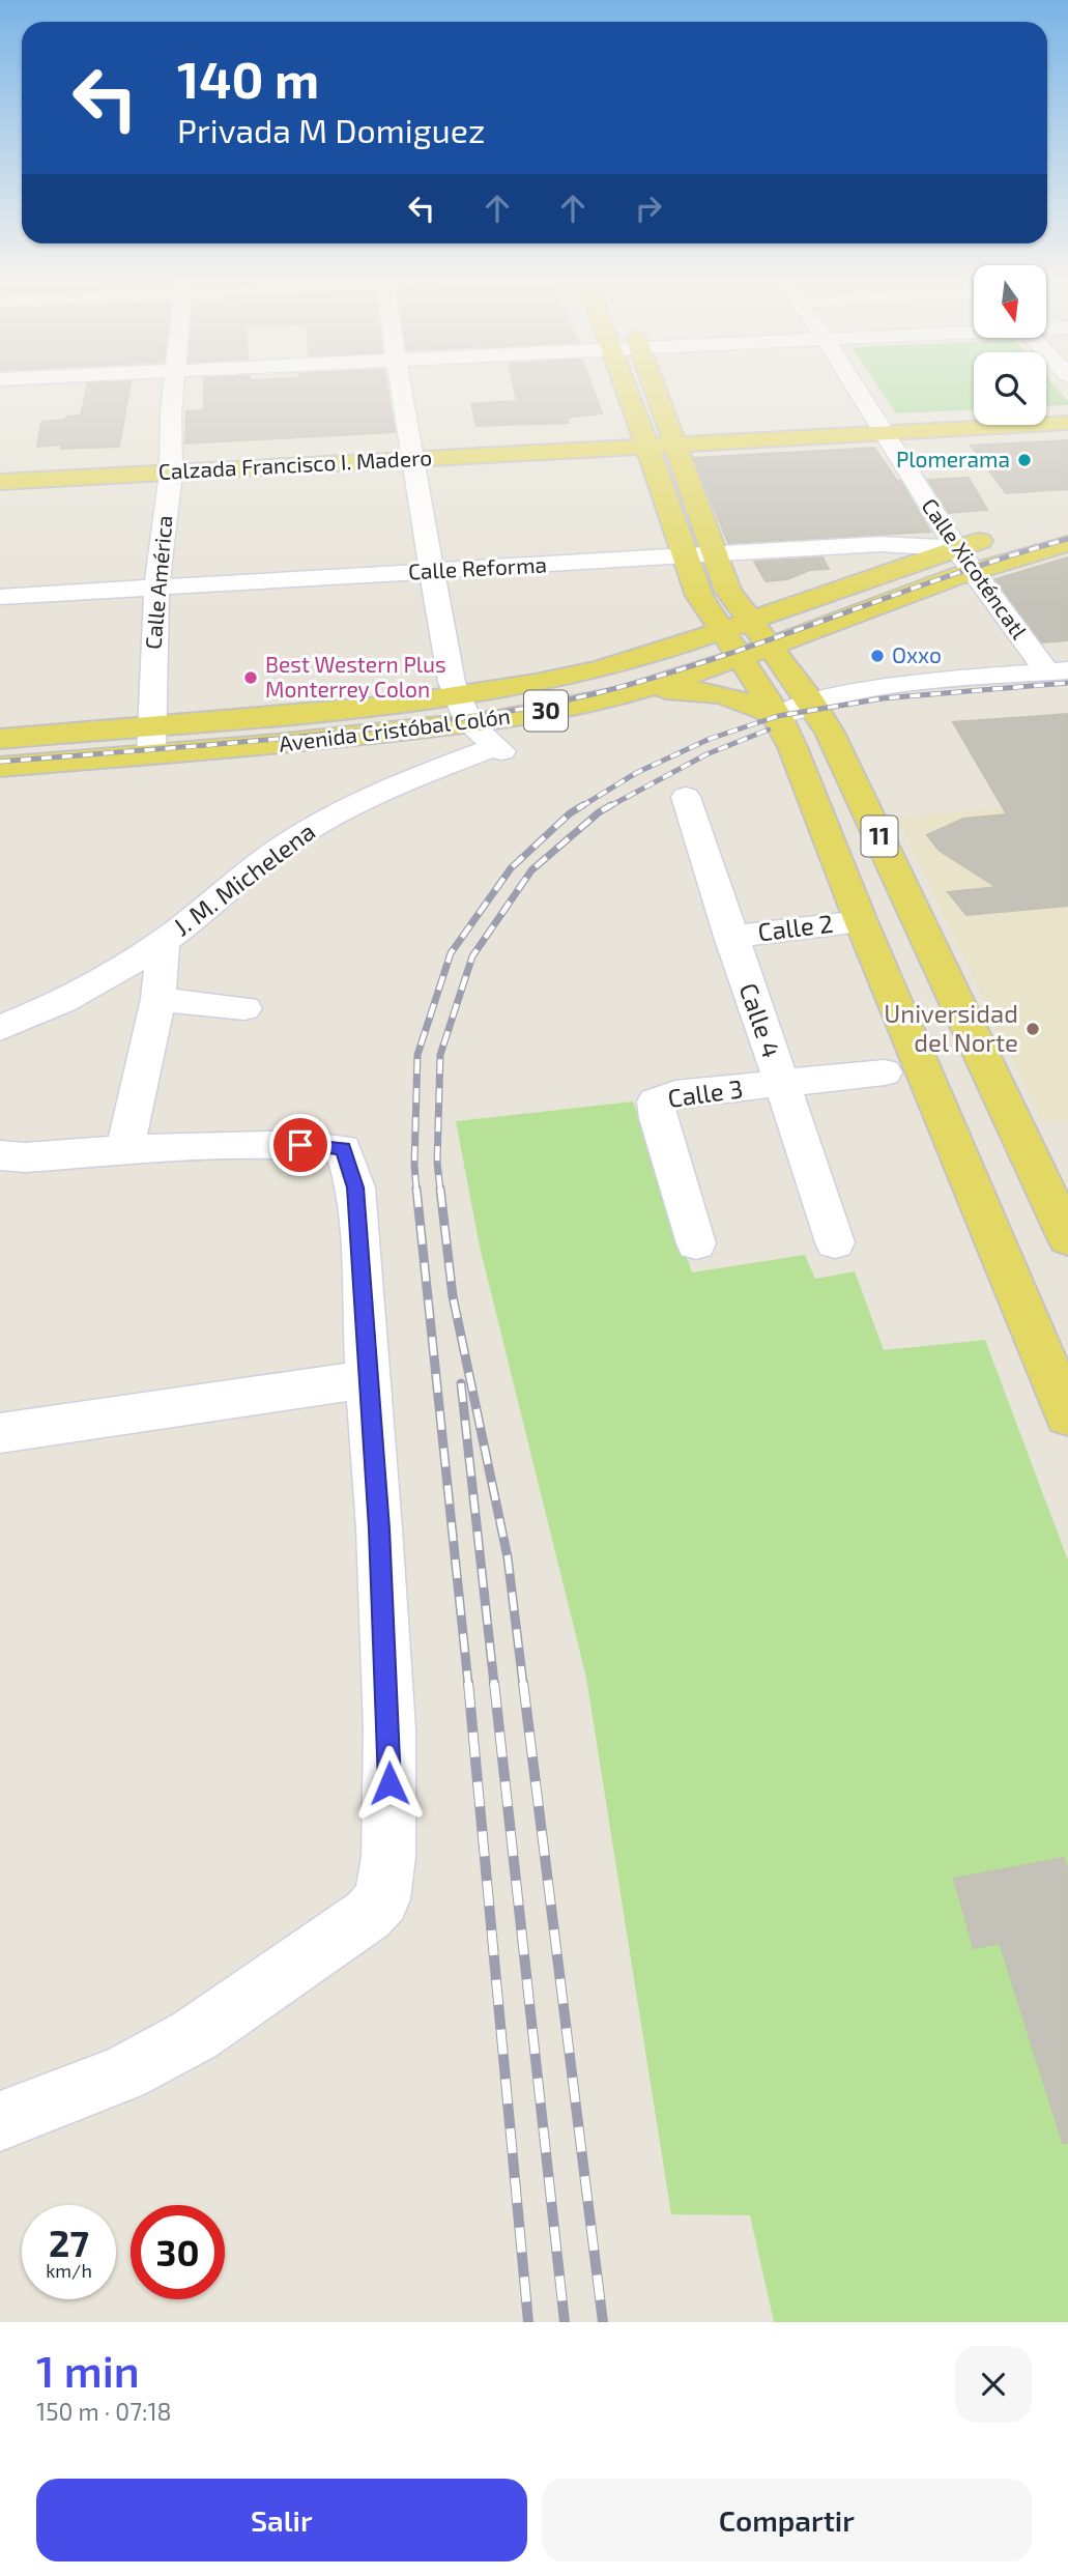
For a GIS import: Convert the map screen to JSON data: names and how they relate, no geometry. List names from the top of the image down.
{
  "streets": {
    "main road": [
      "Calzada Francisco I. Madero",
      "30",
      "Avenida Cristóbal Colón",
      "11"
    ],
    "street": [
      "Calle Reforma",
      "Calle Xicoténcatl",
      "Calle América",
      "J. M. Michelena",
      "Calle 2",
      "Calle 4",
      "Calle 3"
    ]
  },
  "crossings": [
    ["Calzada Francisco I. Madero", "Calle Xicoténcatl"],
    ["Calzada Francisco I. Madero", "Calle América"],
    ["Calzada Francisco I. Madero", "11"],
    ["Calle Reforma", "Calle Xicoténcatl"],
    ["Calle Reforma", "Calle América"],
    ["Calle Reforma", "Avenida Cristóbal Colón"],
    ["Calle Reforma", "11"],
    ["Calle Xicoténcatl", "Avenida Cristóbal Colón"],
    ["Calle América", "Avenida Cristóbal Colón"],
    ["Avenida Cristóbal Colón", "11"],
    ["Avenida Cristóbal Colón", "J. M. Michelena"],
    ["11", "Calle 2"],
    ["Calle 2", "Calle 4"],
    ["Calle 4", "Calle 3"]
  ],
  "places": [
    "Plomerama",
    "Oxxo",
    "Best Western Plus Monterrey Colon",
    "Universidad del Norte"
  ],
  "north": "bottom",
  "page": {
    "turn": ["140 m", "Privada M Domiguez"],
    "speed": "27 km/h",
    "limit": "30",
    "heading": ["1 min", "150 m · 07:18"],
    "buttons": ["Salir", "Compartir"]
  }
}
